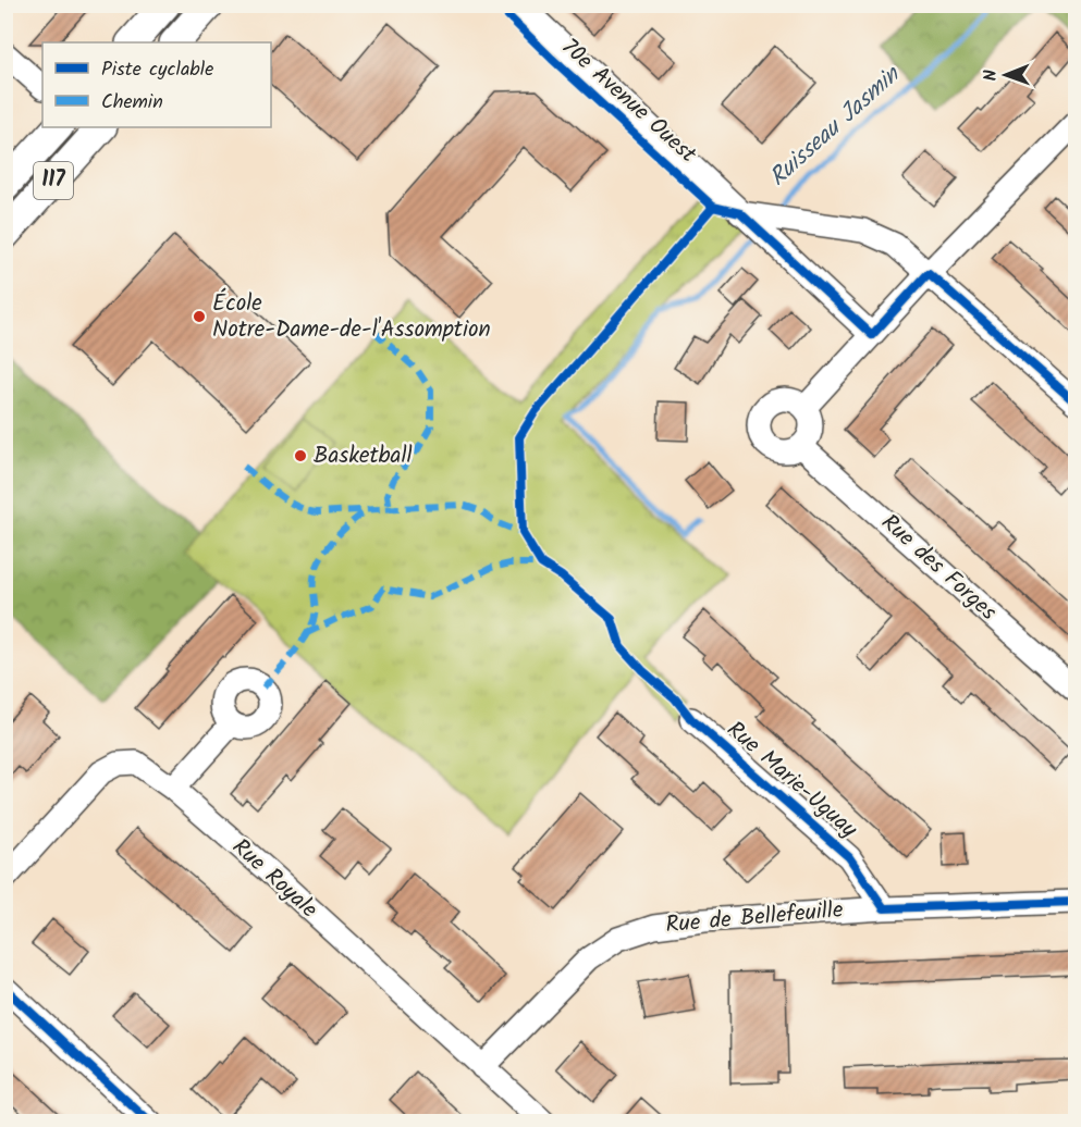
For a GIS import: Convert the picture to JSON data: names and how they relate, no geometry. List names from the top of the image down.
{
  "streets": {
    "main road": ["117"],
    "street": [
      "70e Avenue Ouest",
      "Rue des Forges",
      "Rue Marie-Uguay",
      "Rue Royale",
      "Rue de Bellefeuille"
    ]
  },
  "crossings": [
    ["Rue Marie-Uguay", "Rue de Bellefeuille"],
    ["Rue Royale", "Rue de Bellefeuille"]
  ],
  "water": ["Ruisseau Jasmin"],
  "places": ["École Notre-Dame-de-l'Assomption", "Basketball"],
  "legend": ["Piste cyclable", "Chemin"],
  "north": "left"
}
